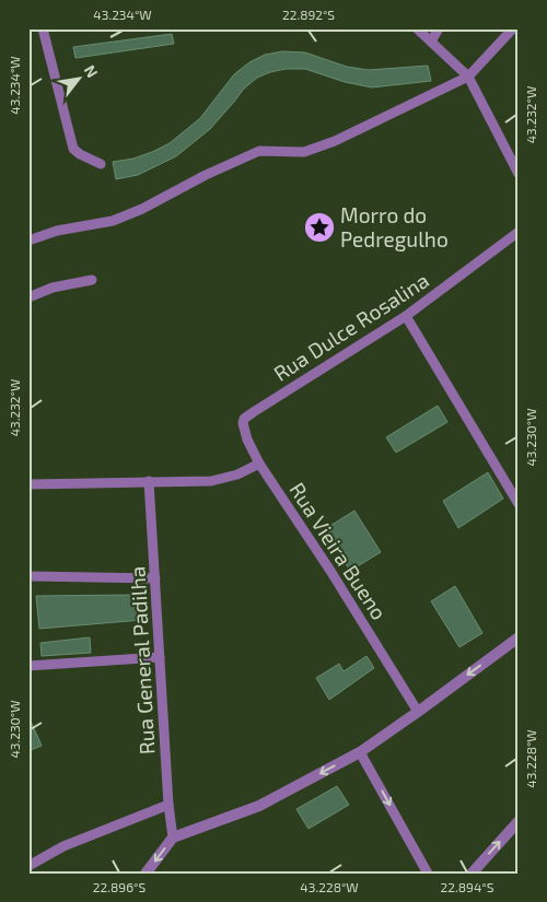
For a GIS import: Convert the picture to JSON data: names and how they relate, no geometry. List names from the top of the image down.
{
  "streets": {
    "street": ["Rua Dulce Rosalina", "Rua Vieira Bueno", "Rua General Padilha"]
  },
  "crossings": [
    ["Rua Dulce Rosalina", "Rua Vieira Bueno"]
  ],
  "places": {
    "place": ["Morro do Pedregulho"]
  },
  "north": "top right",
  "coordinates": [
    "43.234°W",
    "22.892°S",
    "43.232°W",
    "43.230°W",
    "43.228°W",
    "22.896°S",
    "22.894°S"
  ]
}
